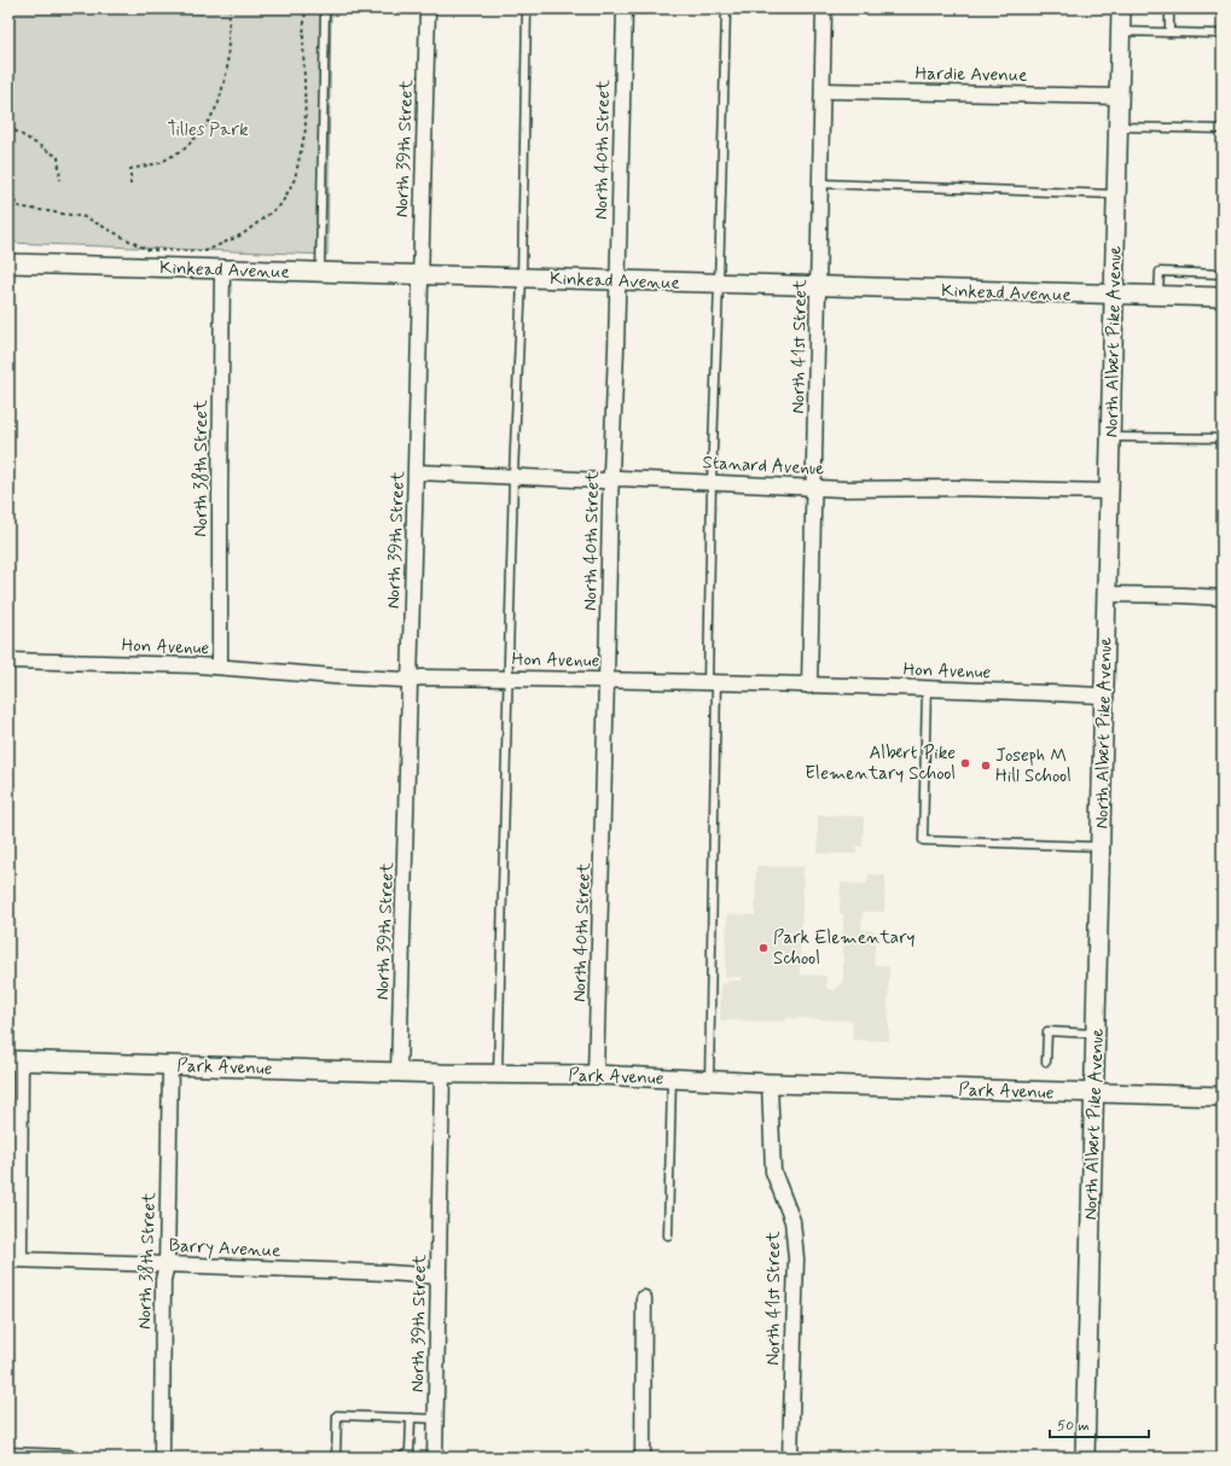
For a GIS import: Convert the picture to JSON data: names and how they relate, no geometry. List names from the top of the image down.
{
  "streets": {
    "street": [
      "Hardie Avenue",
      "North 39th Street",
      "North 40th Street",
      "Kinkead Avenue",
      "North Albert Pike Avenue",
      "North 41st Street",
      "Stanard Avenue",
      "North 38th Street",
      "Hon Avenue",
      "Park Avenue",
      "Barry Avenue"
    ]
  },
  "crossings": [
    ["Hardie Avenue", "North Albert Pike Avenue"],
    ["Hardie Avenue", "North 41st Street"],
    ["North 39th Street", "Kinkead Avenue"],
    ["North 39th Street", "Stanard Avenue"],
    ["North 39th Street", "Hon Avenue"],
    ["North 39th Street", "Park Avenue"],
    ["North 39th Street", "Barry Avenue"],
    ["North 40th Street", "Kinkead Avenue"],
    ["North 40th Street", "Stanard Avenue"],
    ["North 40th Street", "Hon Avenue"],
    ["North 40th Street", "Park Avenue"],
    ["Kinkead Avenue", "North Albert Pike Avenue"],
    ["Kinkead Avenue", "North 41st Street"],
    ["Kinkead Avenue", "North 38th Street"],
    ["North Albert Pike Avenue", "Stanard Avenue"],
    ["North Albert Pike Avenue", "Hon Avenue"],
    ["North Albert Pike Avenue", "Park Avenue"],
    ["North 41st Street", "Stanard Avenue"],
    ["North 41st Street", "Hon Avenue"],
    ["North 41st Street", "Park Avenue"],
    ["North 38th Street", "Hon Avenue"],
    ["North 38th Street", "Park Avenue"],
    ["North 38th Street", "Barry Avenue"]
  ],
  "parks": ["Tilles Park"],
  "places": ["Albert Pike Elementary School", "Joseph M Hill School", "Park Elementary School"],
  "scale_bar": "50 m"
}
